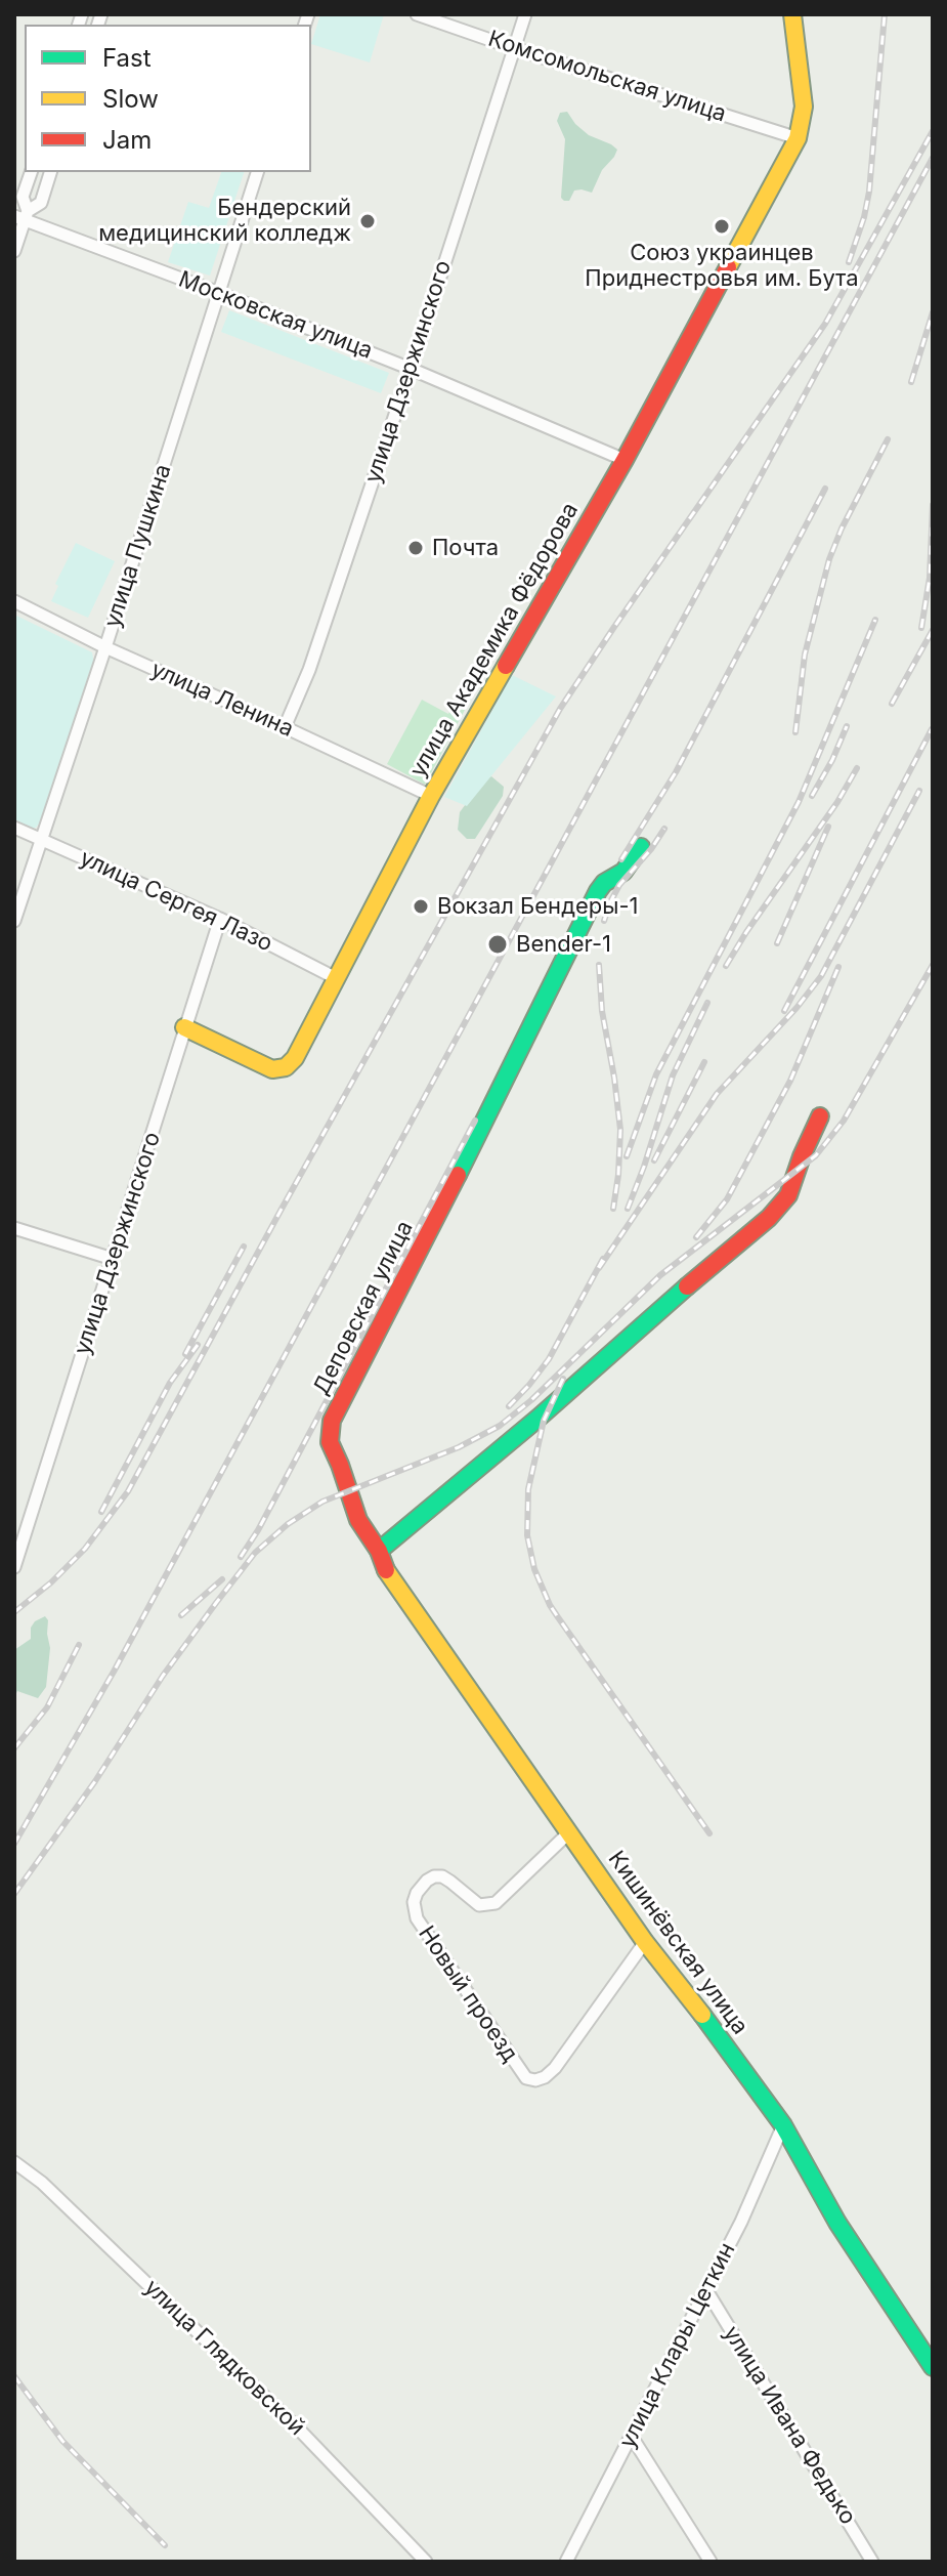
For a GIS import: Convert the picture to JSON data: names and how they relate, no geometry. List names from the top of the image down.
{
  "streets": {
    "street": [
      "Комсомольская улица",
      "Московская улица",
      "улица Дзержинского",
      "улица Пушкина",
      "улица Академика Фёдорова",
      "улица Ленина",
      "улица Сергея Лазо",
      "Деповская улица",
      "Кишинёвская улица",
      "Новый проезд",
      "улица Клары Цеткин",
      "улица Глядковской",
      "улица Ивана Федько"
    ]
  },
  "crossings": [
    ["Комсомольская улица", "улица Дзержинского"],
    ["Комсомольская улица", "улица Академика Фёдорова"],
    ["Московская улица", "улица Дзержинского"],
    ["Московская улица", "улица Пушкина"],
    ["Московская улица", "улица Академика Фёдорова"],
    ["улица Дзержинского", "улица Академика Фёдорова"],
    ["улица Дзержинского", "улица Ленина"],
    ["улица Дзержинского", "улица Сергея Лазо"],
    ["улица Пушкина", "улица Ленина"],
    ["улица Пушкина", "улица Сергея Лазо"],
    ["улица Академика Фёдорова", "улица Ленина"],
    ["улица Академика Фёдорова", "улица Сергея Лазо"],
    ["Деповская улица", "Кишинёвская улица"],
    ["Кишинёвская улица", "Новый проезд"],
    ["Кишинёвская улица", "улица Клары Цеткин"],
    ["улица Клары Цеткин", "улица Ивана Федько"]
  ],
  "places": [
    "Бендерский медицинский колледж",
    "Союз украинцев Приднестровья им. Бута",
    "Почта",
    "Вокзал Бендеры-1",
    "Bender-1"
  ],
  "legend": ["Fast", "Slow", "Jam"]
}
